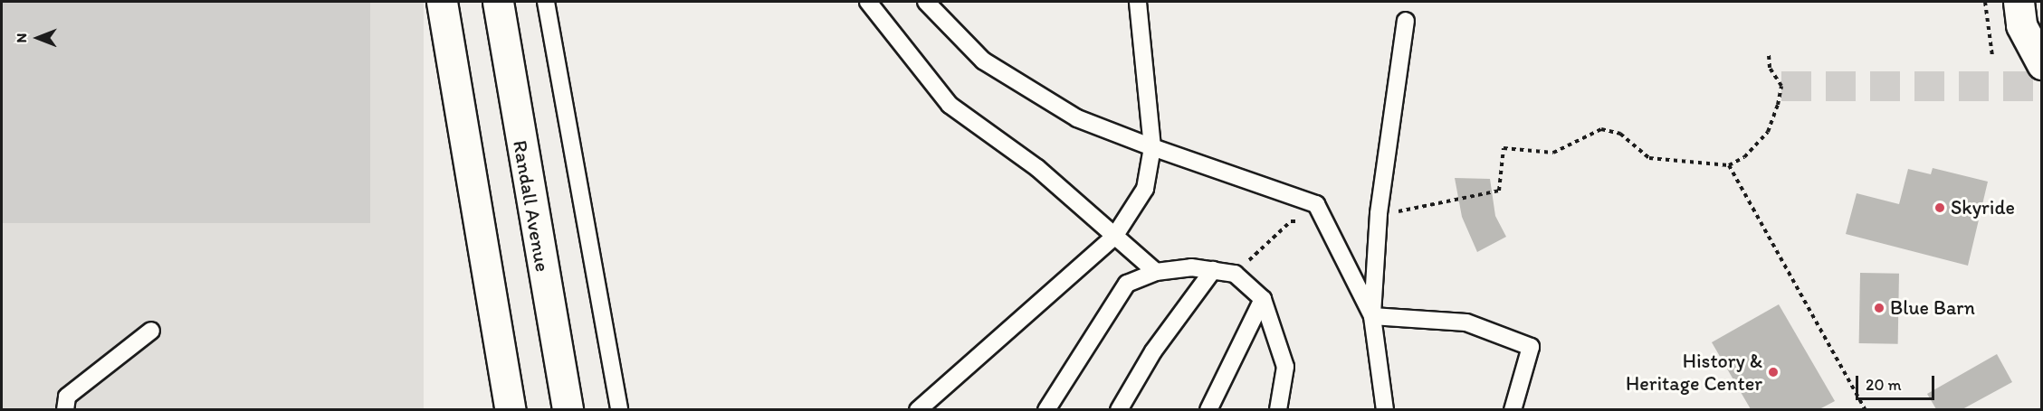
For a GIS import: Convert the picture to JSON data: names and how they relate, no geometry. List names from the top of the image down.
{
  "streets": {
    "street": ["Randall Avenue"]
  },
  "places": ["Skyride", "Blue Barn", "History & Heritage Center"],
  "scale_bar": "20 m",
  "north": "left"
}
